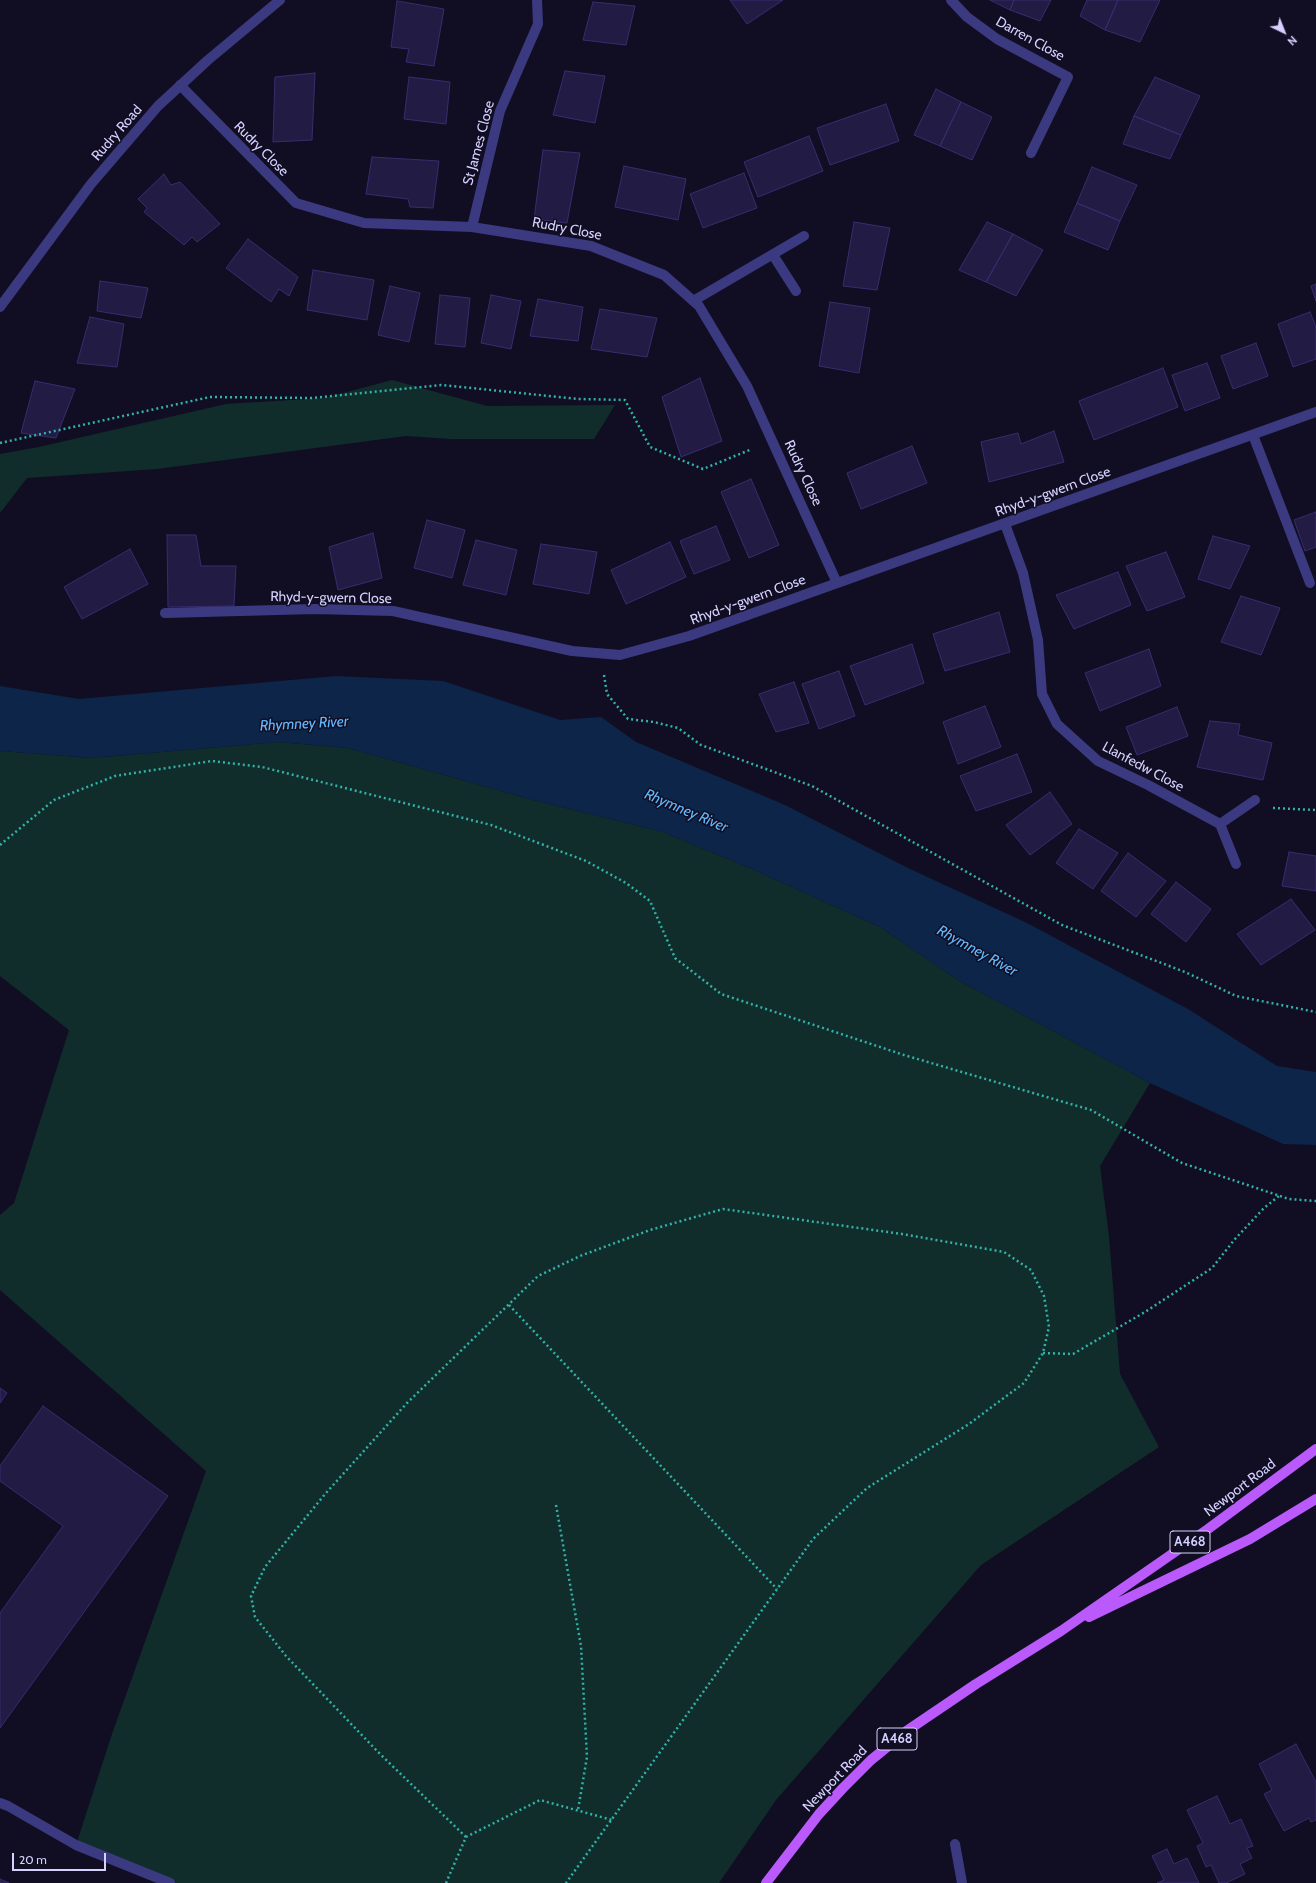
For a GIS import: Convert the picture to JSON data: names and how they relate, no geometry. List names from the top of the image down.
{
  "streets": {
    "main road": ["Newport Road", "A468"],
    "street": [
      "Darren Close",
      "Rudry Road",
      "St James Close",
      "Rudry Close",
      "Rhyd-y-gwern Close",
      "Llanfedw Close"
    ]
  },
  "crossings": [
    ["Rudry Road", "Rudry Close"],
    ["St James Close", "Rudry Close"],
    ["Rudry Close", "Rhyd-y-gwern Close"],
    ["Rhyd-y-gwern Close", "Llanfedw Close"]
  ],
  "water": ["Rhymney River"],
  "scale_bar": "20 m",
  "north": "bottom right"
}
